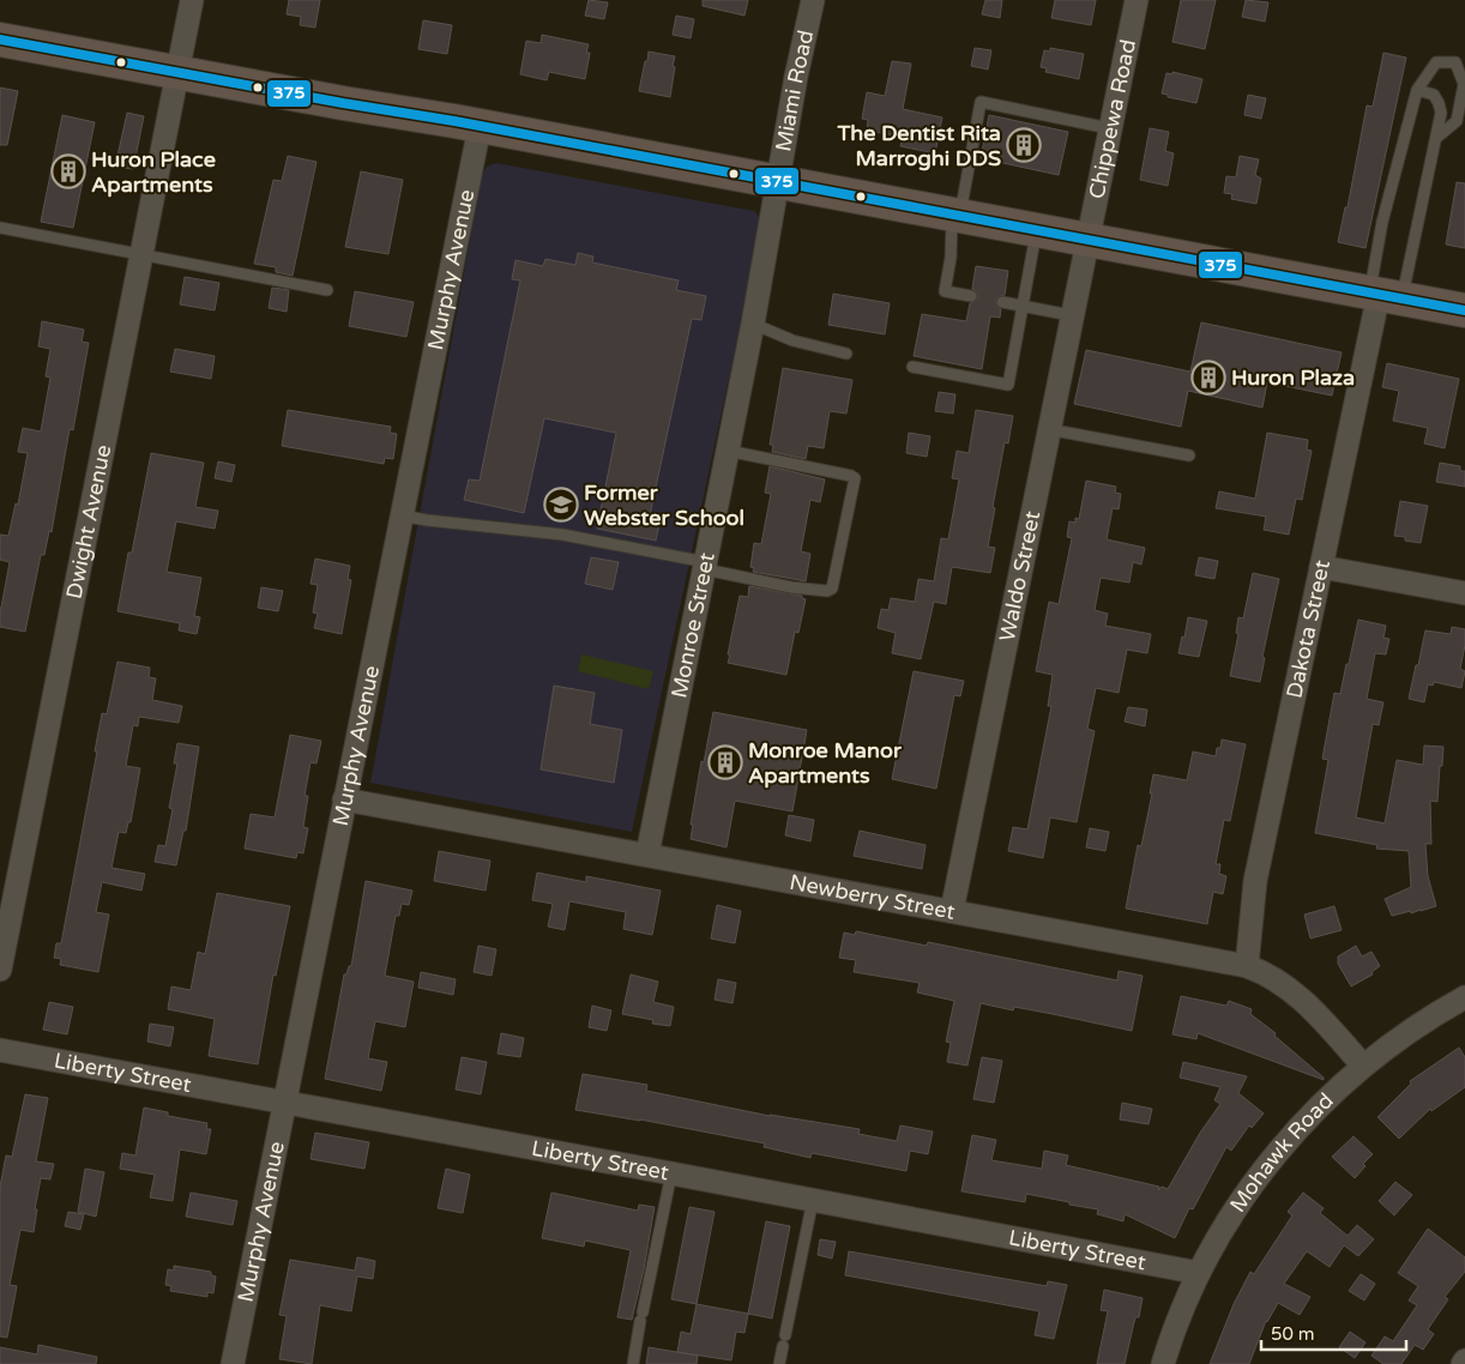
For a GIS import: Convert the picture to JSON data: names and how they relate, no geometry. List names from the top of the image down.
{
  "streets": {
    "street": [
      "Miami Road",
      "Chippewa Road",
      "Murphy Avenue",
      "Dwight Avenue",
      "Waldo Street",
      "Monroe Street",
      "Dakota Street",
      "Newberry Street",
      "Liberty Street",
      "Mohawk Road"
    ]
  },
  "crossings": [
    ["Miami Road", "Monroe Street"],
    ["Chippewa Road", "Waldo Street"],
    ["Murphy Avenue", "Newberry Street"],
    ["Murphy Avenue", "Liberty Street"],
    ["Waldo Street", "Newberry Street"],
    ["Monroe Street", "Newberry Street"],
    ["Dakota Street", "Newberry Street"],
    ["Newberry Street", "Mohawk Road"],
    ["Liberty Street", "Mohawk Road"]
  ],
  "places": {
    "building": [
      "The Dentist Rita Marroghi DDS",
      "Huron Place Apartments",
      "Huron Plaza",
      "Monroe Manor Apartments"
    ],
    "school or university": ["Former Webster School"]
  },
  "lines": ["transit line 375"],
  "scale_bar": "50 m"
}
